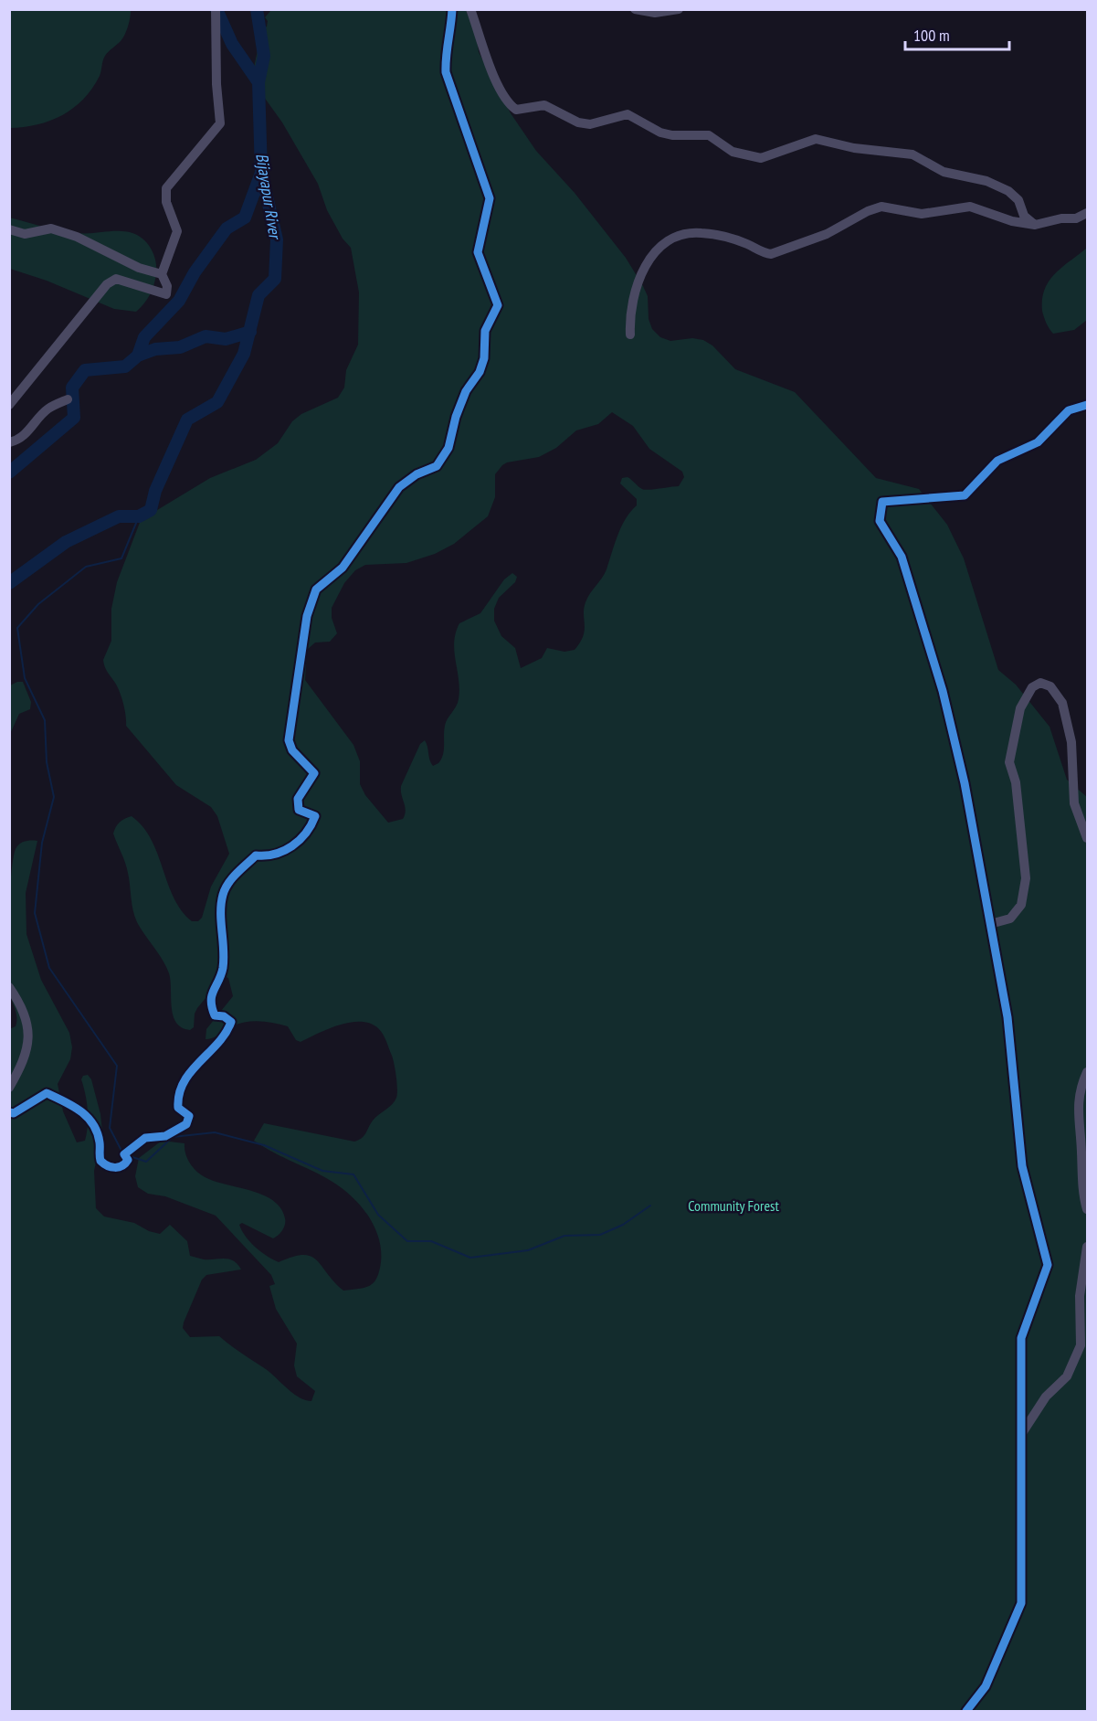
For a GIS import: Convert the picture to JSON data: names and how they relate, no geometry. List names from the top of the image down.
{
  "water": ["Bijayapur River"],
  "parks": ["Community Forest"],
  "scale_bar": "100 m"
}
